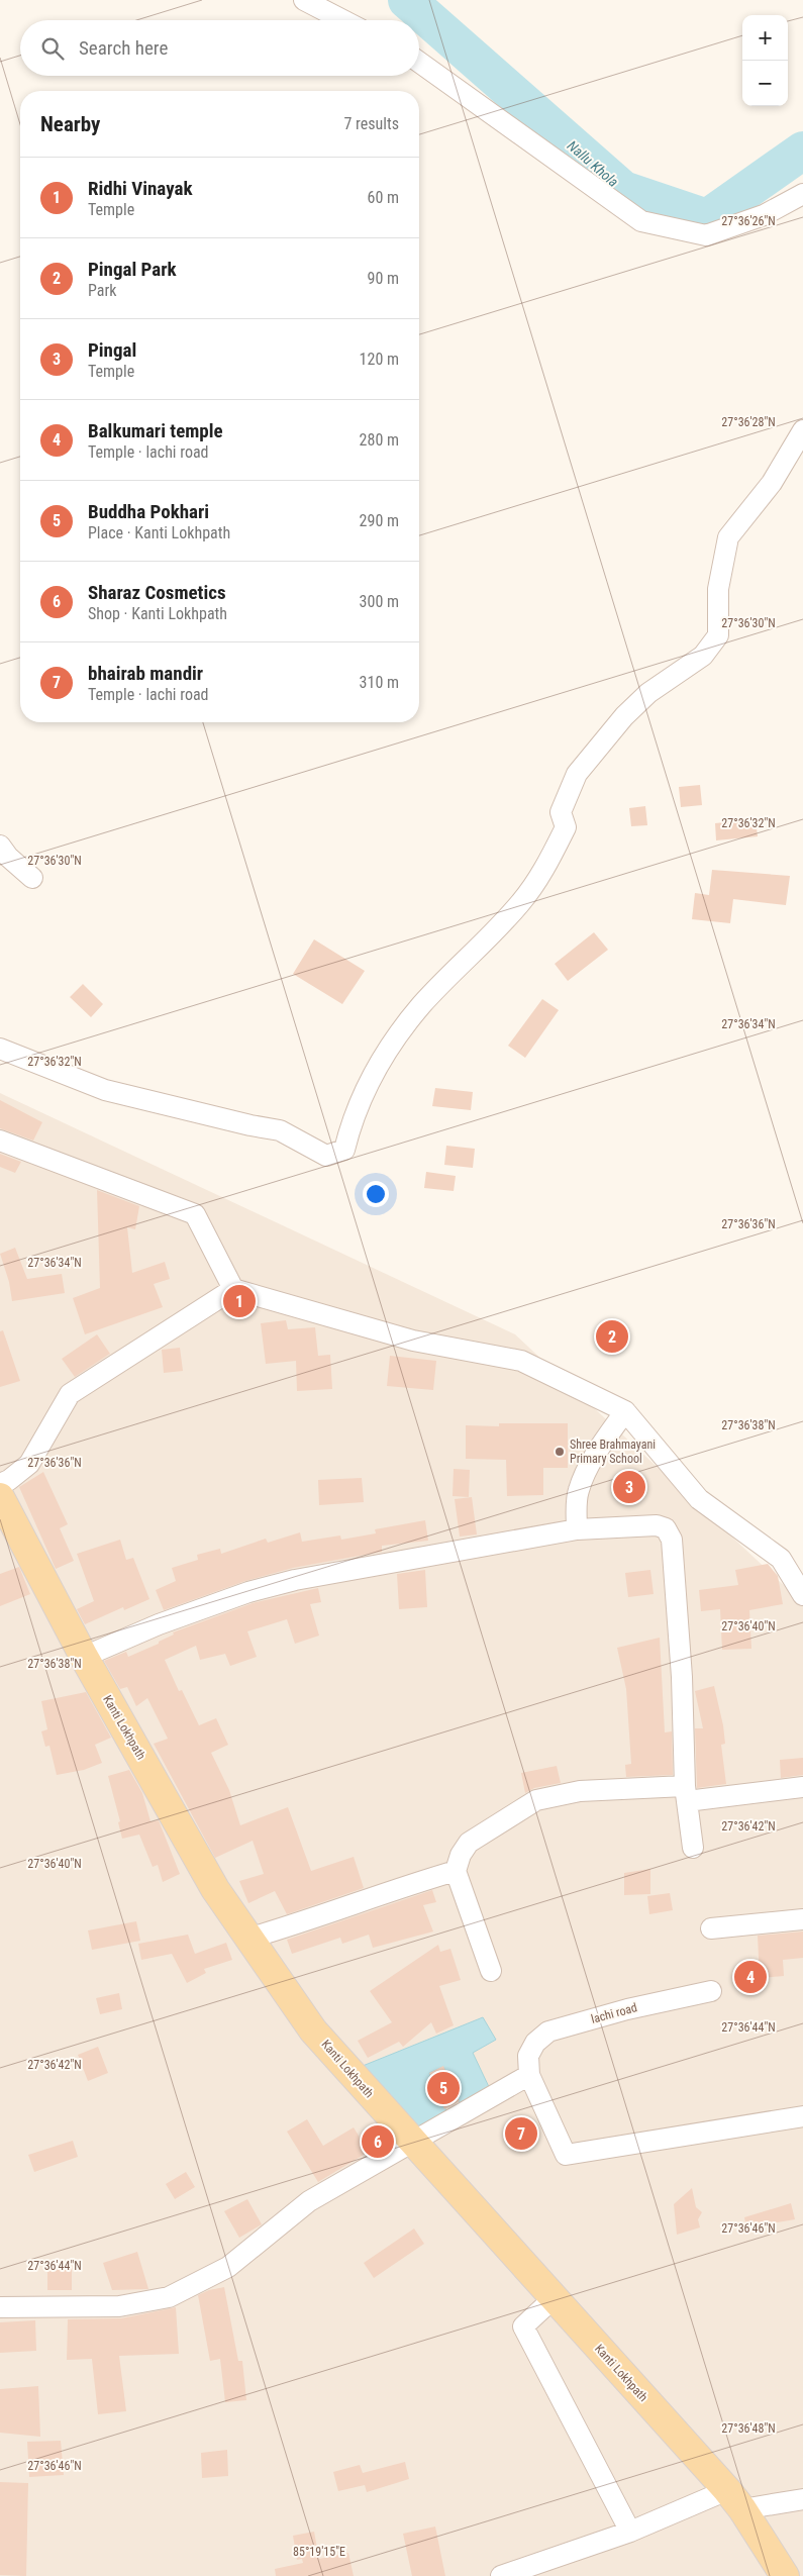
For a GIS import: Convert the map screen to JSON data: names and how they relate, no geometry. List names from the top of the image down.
{
  "streets": {
    "main road": ["Kanti Lokhpath"],
    "street": ["lachi road"]
  },
  "water": ["Nallu Khola"],
  "places": ["Shree Brahmayani Primary School"],
  "page": {
    "map_buttons": ["+", "−"],
    "search": "Search here",
    "heading": ["Nearby", "7 results"],
    "list": [
      {
        "mark": "1",
        "name": "Ridhi Vinayak",
        "note": "Temple",
        "value": "60 m"
      },
      {
        "mark": "2",
        "name": "Pingal Park",
        "note": "Park",
        "value": "90 m"
      },
      {
        "mark": "3",
        "name": "Pingal",
        "note": "Temple",
        "value": "120 m"
      },
      {
        "mark": "4",
        "name": "Balkumari temple",
        "note": "Temple · lachi road",
        "value": "280 m"
      },
      {
        "mark": "5",
        "name": "Buddha Pokhari",
        "note": "Place · Kanti Lokhpath",
        "value": "290 m"
      },
      {
        "mark": "6",
        "name": "Sharaz Cosmetics",
        "note": "Shop · Kanti Lokhpath",
        "value": "300 m"
      },
      {
        "mark": "7",
        "name": "bhairab mandir",
        "note": "Temple · lachi road",
        "value": "310 m"
      }
    ],
    "pins": [
      "1",
      "2",
      "3",
      "4",
      "5",
      "7",
      "6"
    ]
  },
  "coordinates": [
    "27°36'26\"N",
    "27°36'28\"N",
    "27°36'30\"N",
    "27°36'32\"N",
    "27°36'34\"N",
    "27°36'36\"N",
    "27°36'38\"N",
    "27°36'40\"N",
    "27°36'42\"N",
    "27°36'44\"N",
    "27°36'46\"N",
    "27°36'48\"N",
    "85°19'15\"E"
  ]
}
